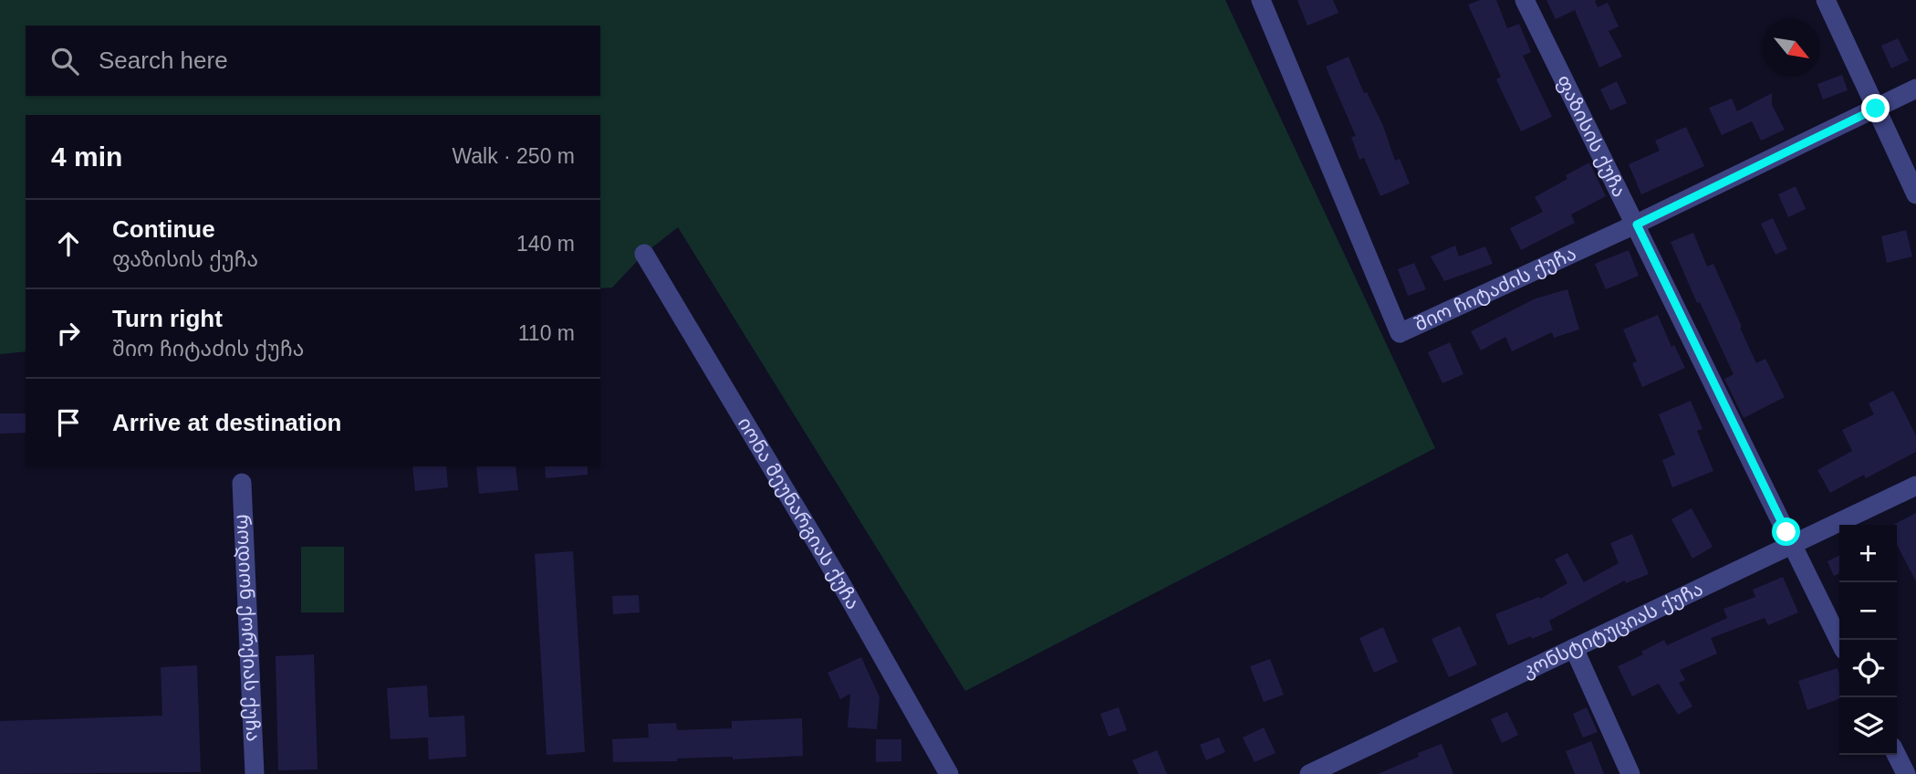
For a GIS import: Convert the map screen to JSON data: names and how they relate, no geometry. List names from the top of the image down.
{
  "streets": {
    "street": [
      "ფაზისის ქუჩა",
      "შიო ჩიტაძის ქუჩა",
      "იონა მეუნარგიას ქუჩა",
      "როდიონ ქორქიას ქუჩა",
      "კონსტიტუციას ქუჩა"
    ]
  },
  "crossings": [
    ["ფაზისის ქუჩა", "შიო ჩიტაძის ქუჩა"],
    ["ფაზისის ქუჩა", "კონსტიტუციას ქუჩა"]
  ],
  "north": "bottom right",
  "page": {
    "search": "Search here",
    "heading": ["4 min", "Walk · 250 m"],
    "list": [
      ["Continue", "ფაზისის ქუჩა", "140 m"],
      ["Turn right", "შიო ჩიტაძის ქუჩა", "110 m"],
      "Arrive at destination"
    ],
    "map_buttons": ["+", "−"]
  }
}
